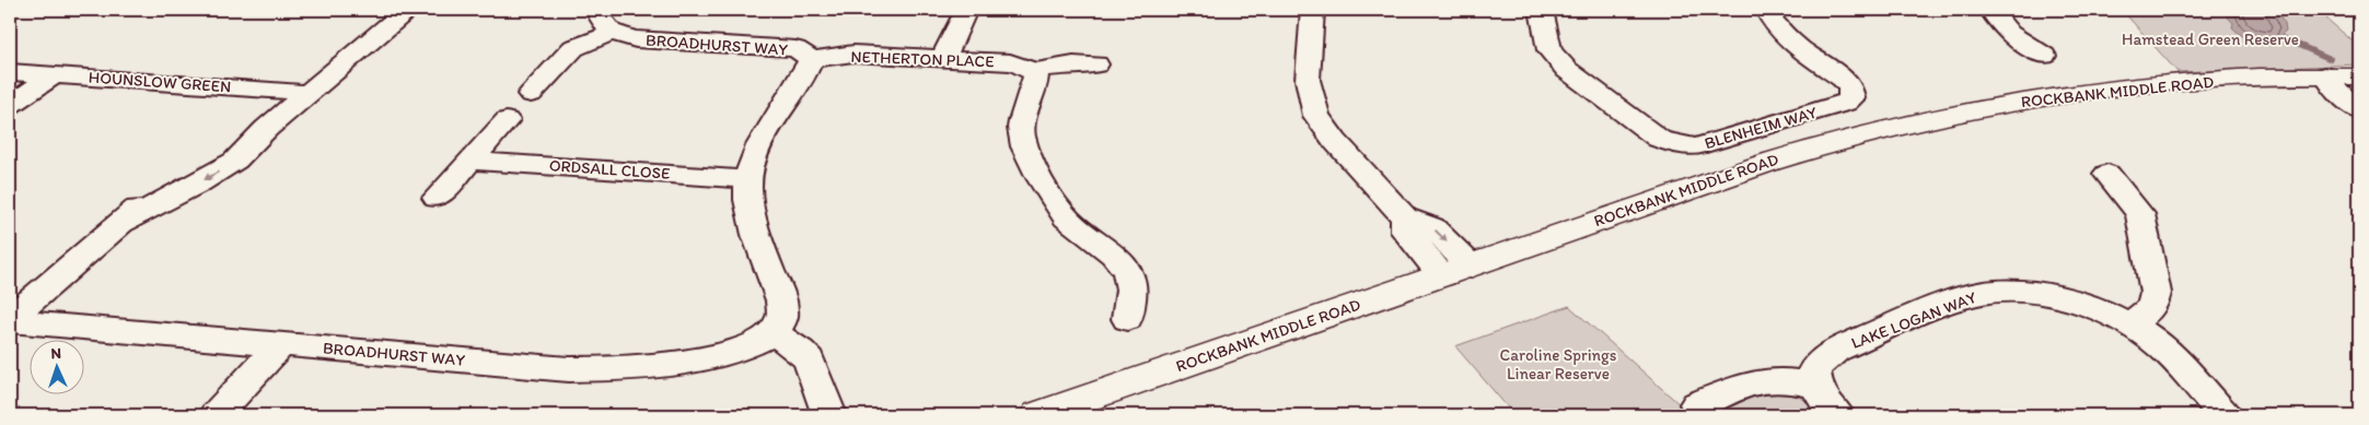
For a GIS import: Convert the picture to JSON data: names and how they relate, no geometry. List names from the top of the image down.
{
  "streets": {
    "street": [
      "BROADHURST WAY",
      "NETHERTON PLACE",
      "HOUNSLOW GREEN",
      "ROCKBANK MIDDLE ROAD",
      "BLENHEIM WAY",
      "ORDSALL CLOSE",
      "LAKE LOGAN WAY"
    ]
  },
  "crossings": [
    ["BROADHURST WAY", "NETHERTON PLACE"],
    ["BROADHURST WAY", "ORDSALL CLOSE"]
  ],
  "parks": ["Hamstead Green Reserve", "Caroline Springs Linear Reserve"],
  "north": "top"
}
